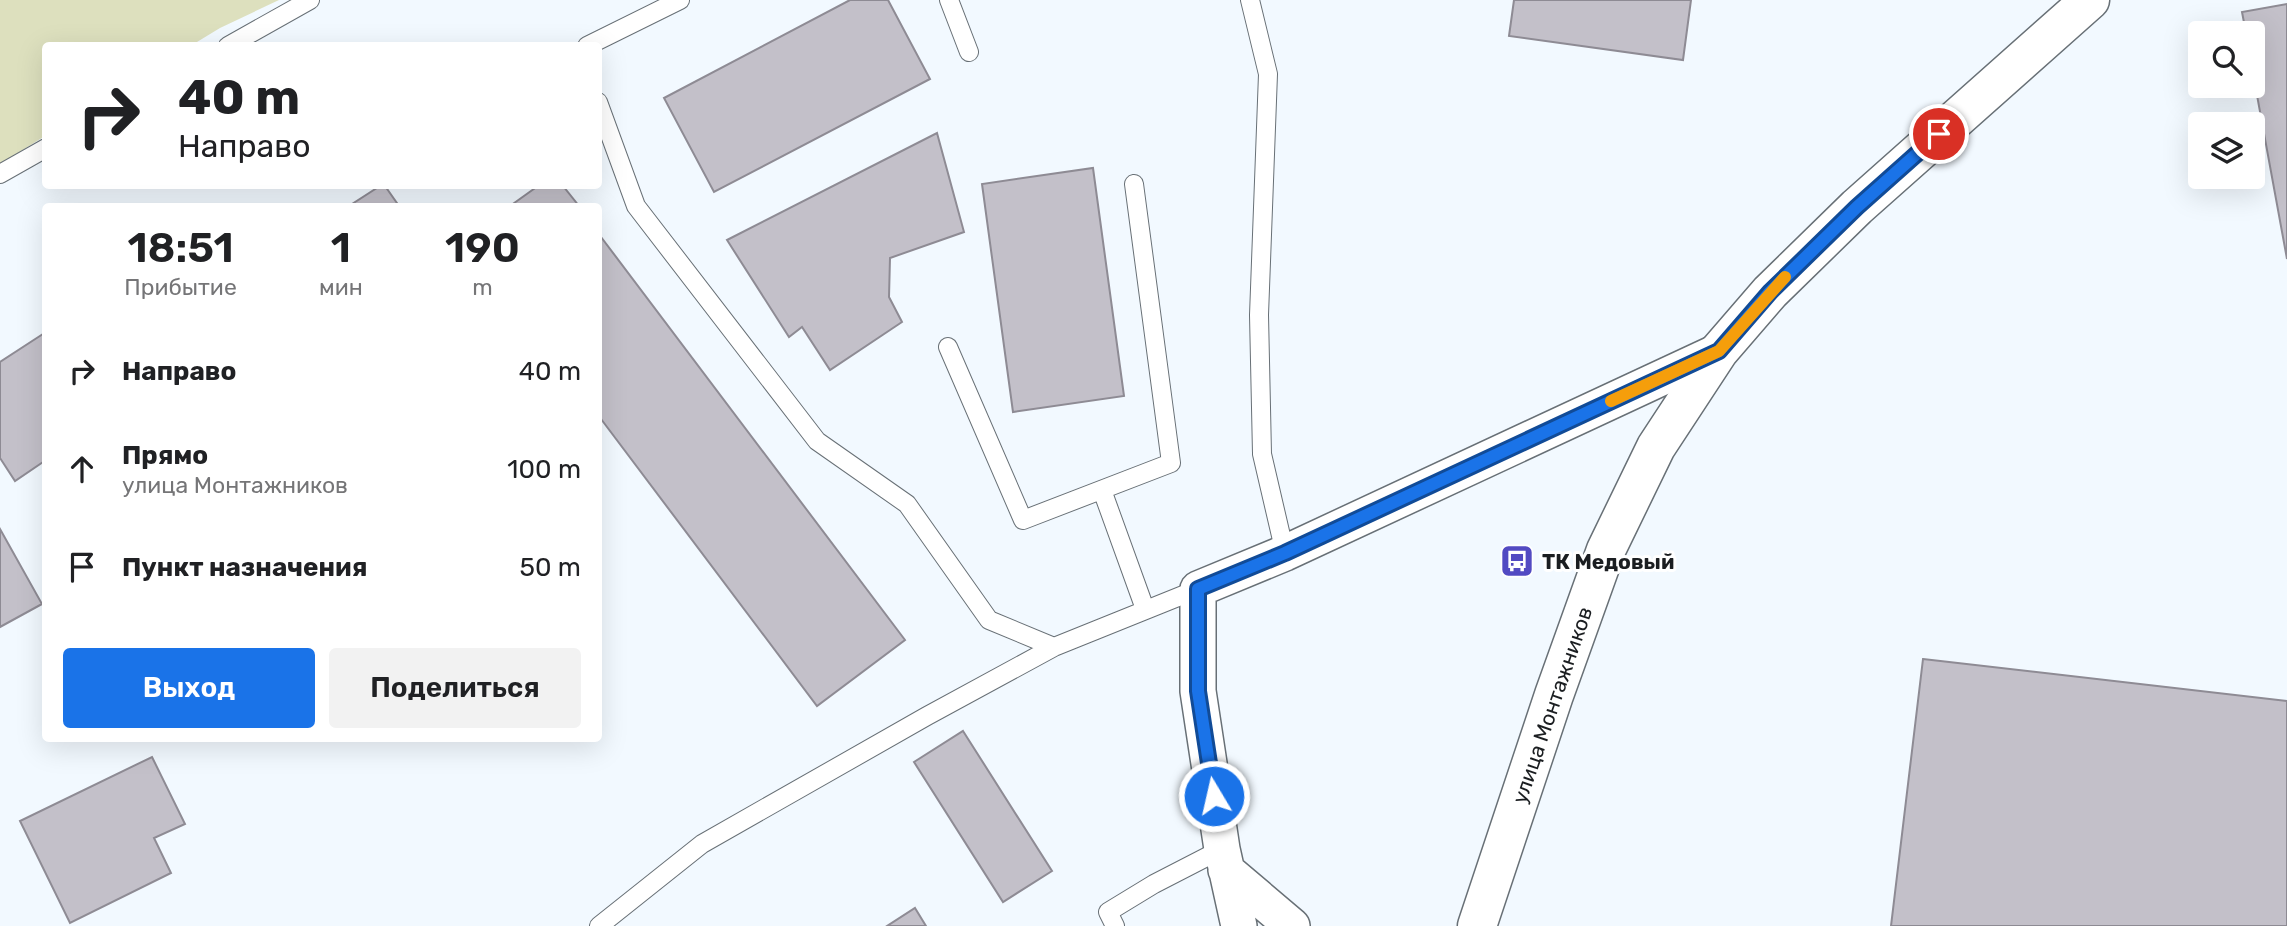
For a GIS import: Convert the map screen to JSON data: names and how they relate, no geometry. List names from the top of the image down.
{
  "streets": {
    "main road": ["улица Монтажников"]
  },
  "places": {
    "bus stop": ["ТК Медовый"]
  },
  "page": {
    "turn": ["40 m", "Направо"],
    "eta": [
      "18:51",
      "Прибытие",
      "1",
      "мин",
      "190",
      "m"
    ],
    "list": [
      {
        "name": "Направо",
        "value": "40 m"
      },
      {
        "name": "Прямо",
        "note": "улица Монтажников",
        "value": "100 m"
      },
      {
        "name": "Пункт назначения",
        "value": "50 m"
      }
    ],
    "buttons": ["Выход", "Поделиться"]
  }
}
